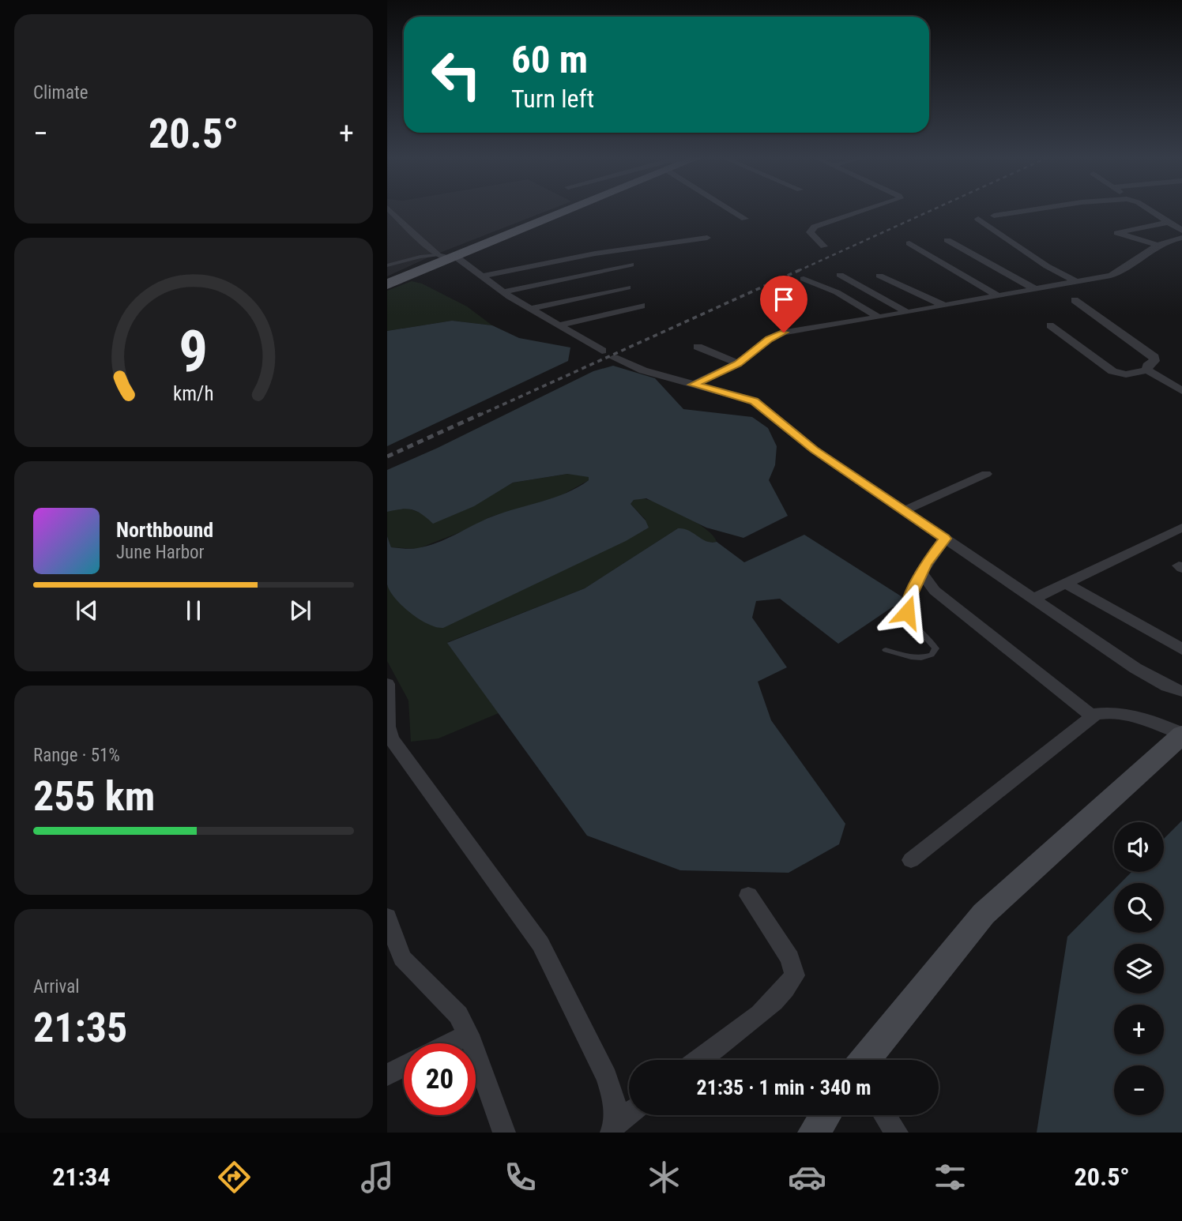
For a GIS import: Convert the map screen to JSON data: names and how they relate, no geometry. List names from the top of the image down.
{
  "page": {
    "tile": [
      "Climate",
      ["Range · 51%", "255 km"],
      ["Arrival", "21:35"]
    ],
    "turn": ["60 m", "Turn left"],
    "heat": ["−", "20.5°", "+"],
    "song": ["Northbound", "June Harbor"],
    "map_buttons": ["+", "−"],
    "limit": "20",
    "trip": "21:35 · 1 min · 340 m",
    "tabs": ["21:34", "20.5°"],
    "gauge": ["9", "km/h"]
  }
}
